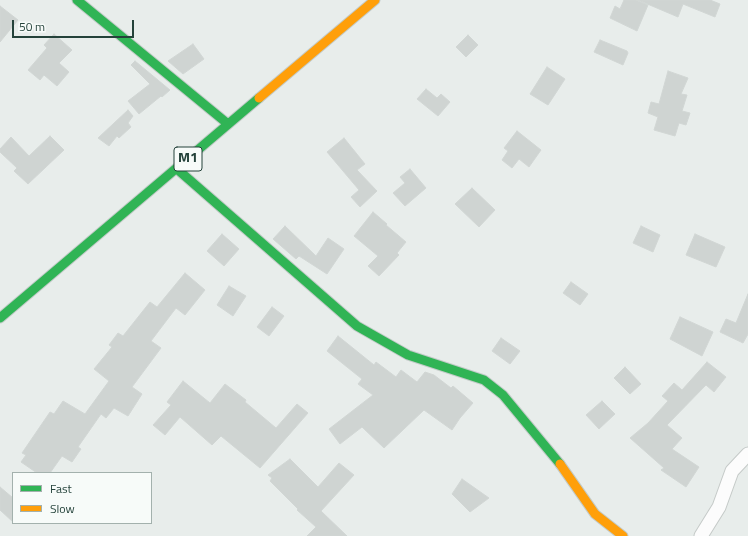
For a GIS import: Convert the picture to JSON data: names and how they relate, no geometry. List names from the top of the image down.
{
  "streets": {
    "main road": ["M1"]
  },
  "legend": ["Fast", "Slow"],
  "scale_bar": "50 m"
}
